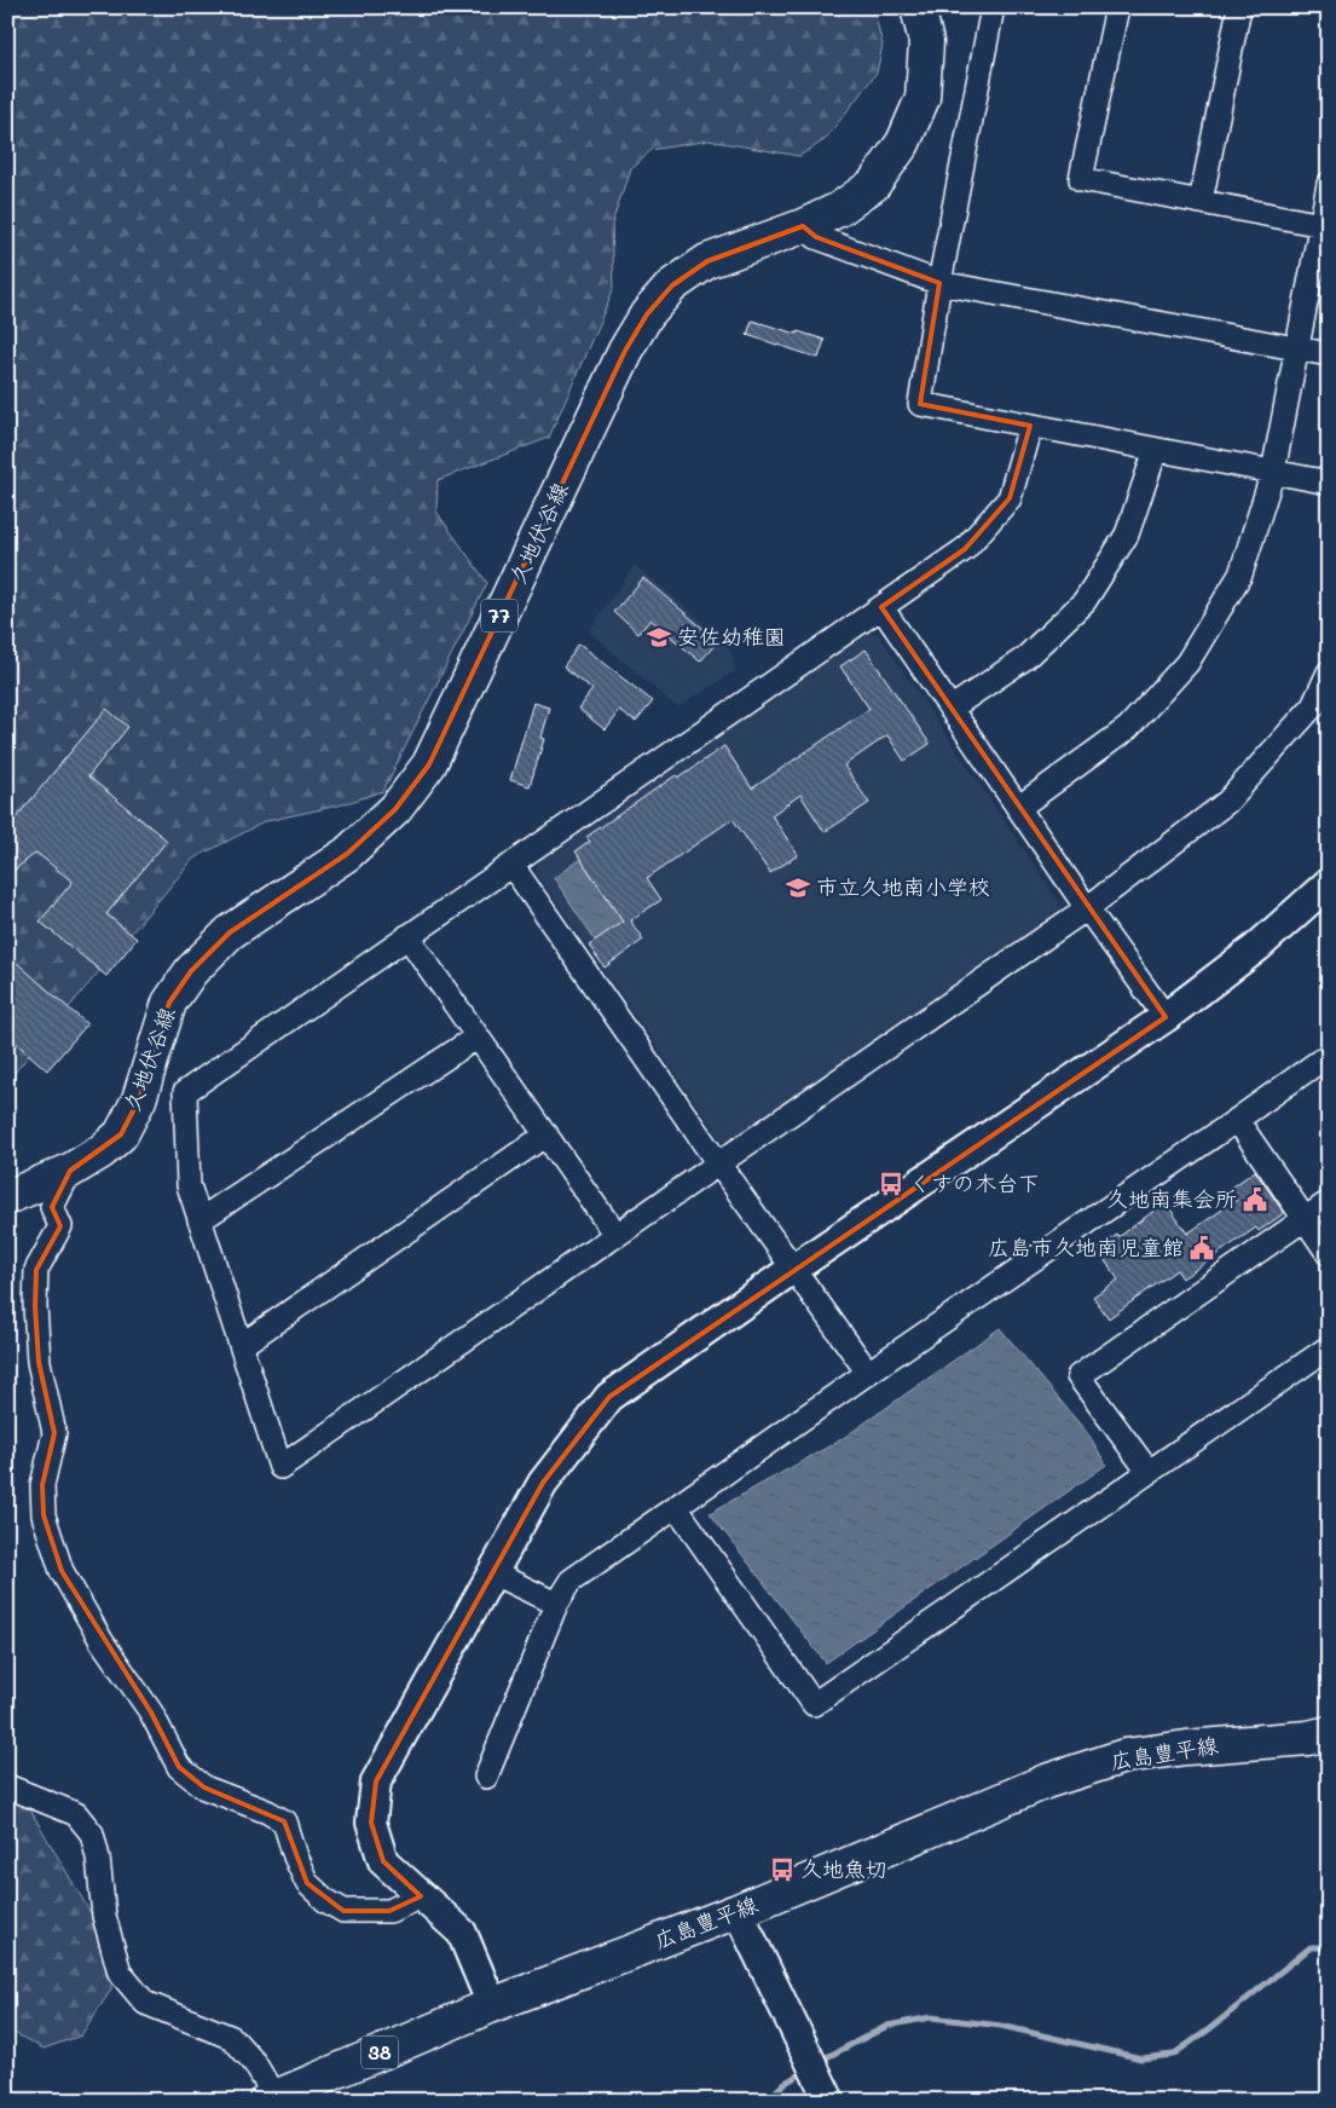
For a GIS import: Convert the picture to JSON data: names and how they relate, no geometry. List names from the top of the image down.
{
  "streets": {
    "main road": [
      "久地伏谷線",
      "77",
      "広島豊平線",
      "38"
    ]
  },
  "places": {
    "school or university": ["安佐幼稚園", "市立久地南小学校"],
    "bus stop": ["くすの木台下", "久地魚切"],
    "public building": ["久地南集会所", "広島市久地南児童館"]
  }
}
